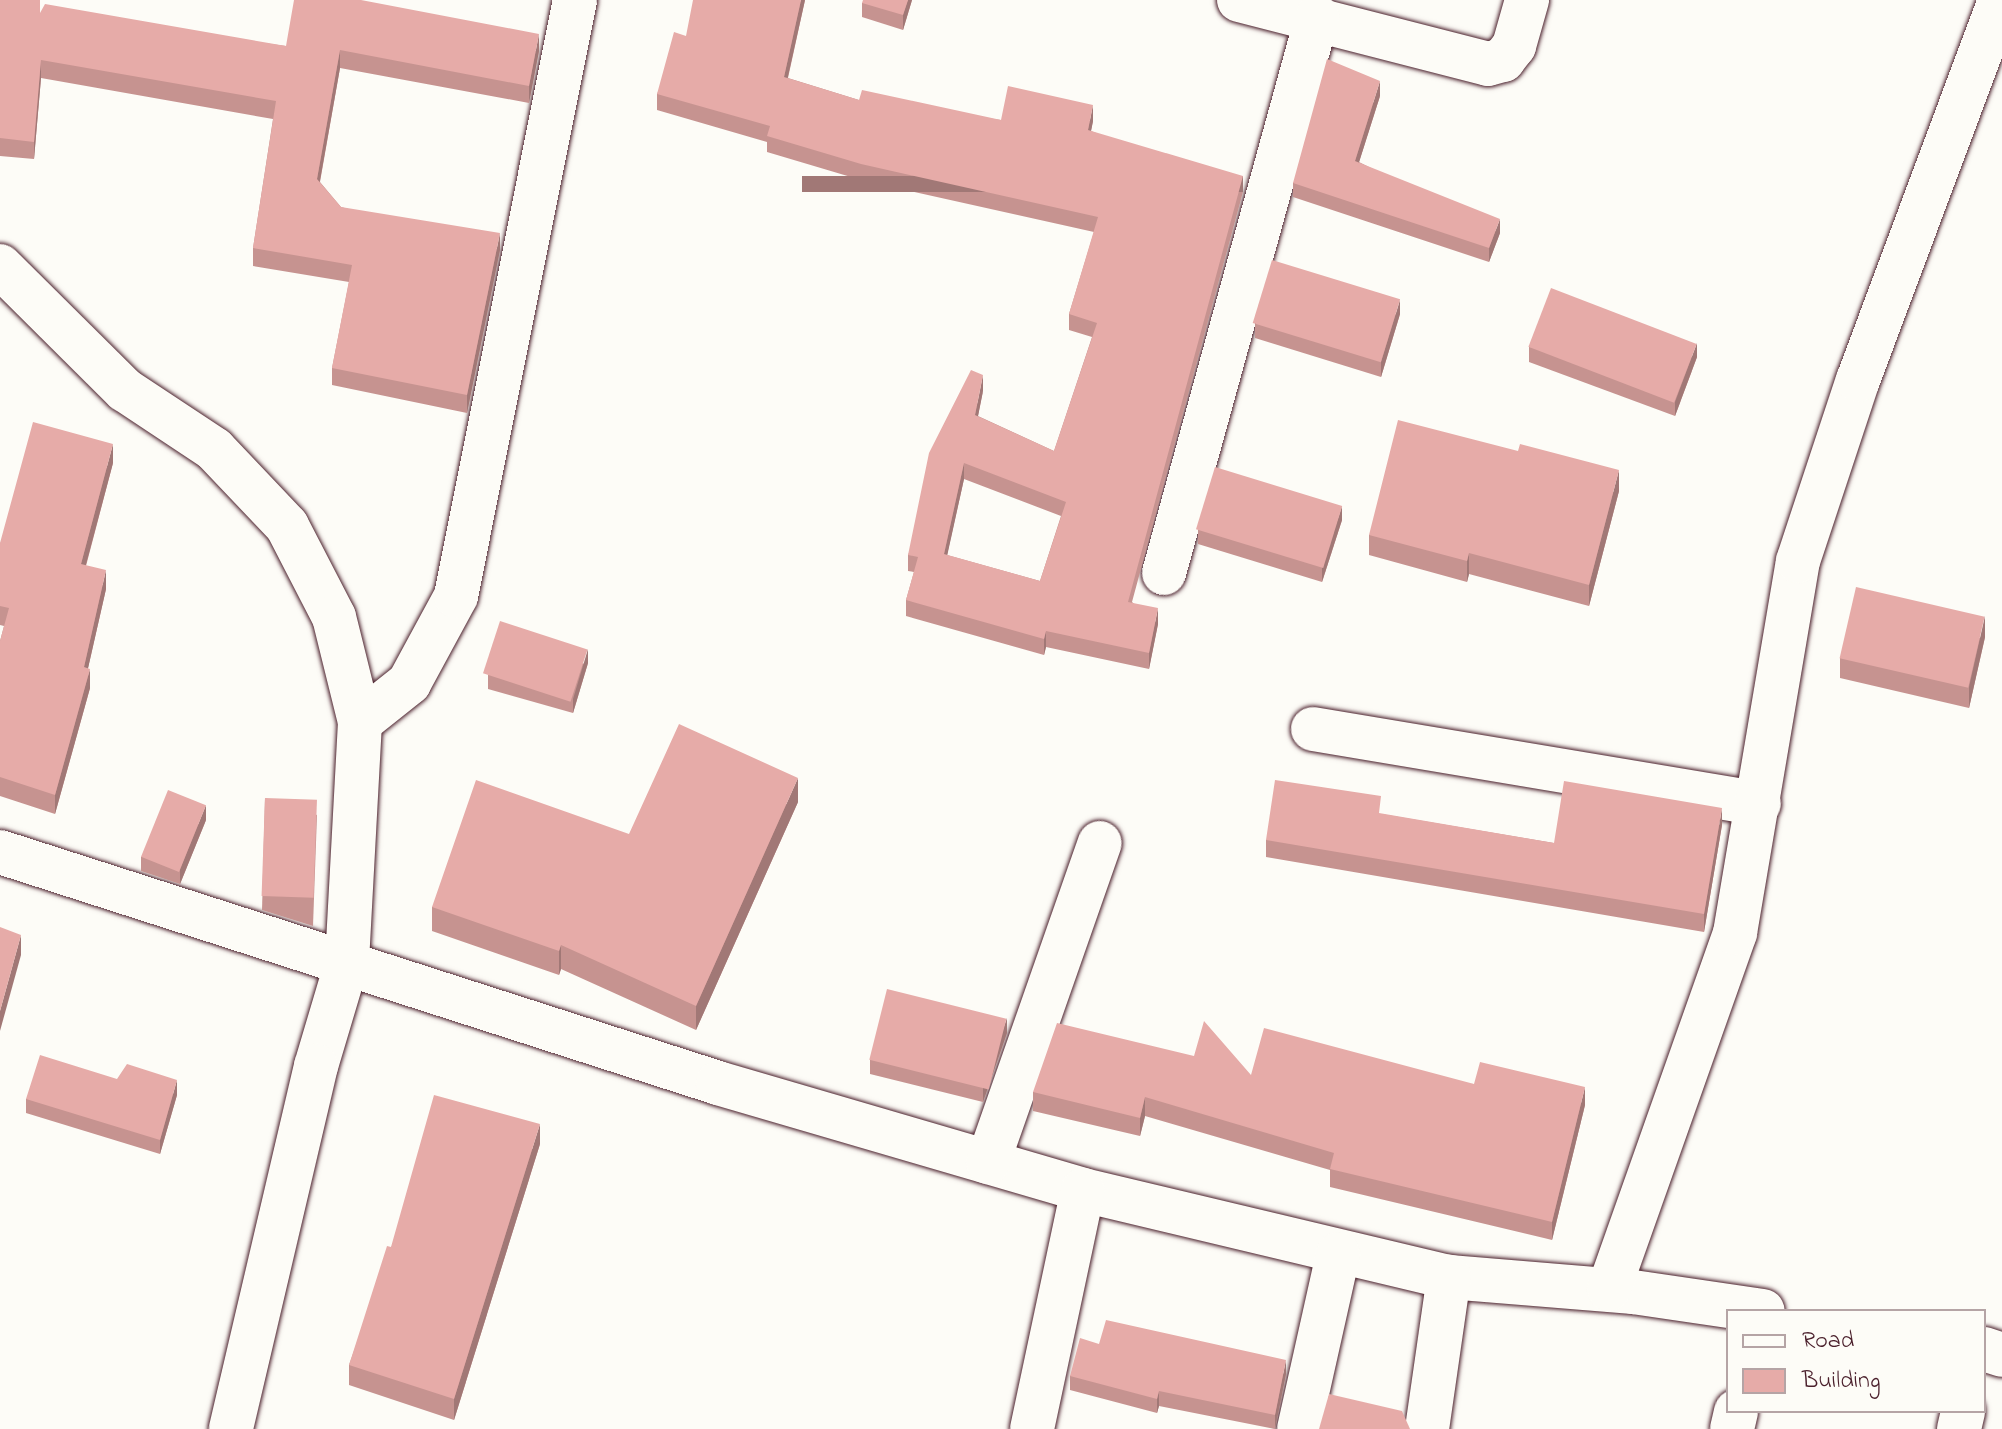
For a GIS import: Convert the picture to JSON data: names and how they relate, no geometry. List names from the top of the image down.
{
  "legend": ["Road", "Building"]
}
